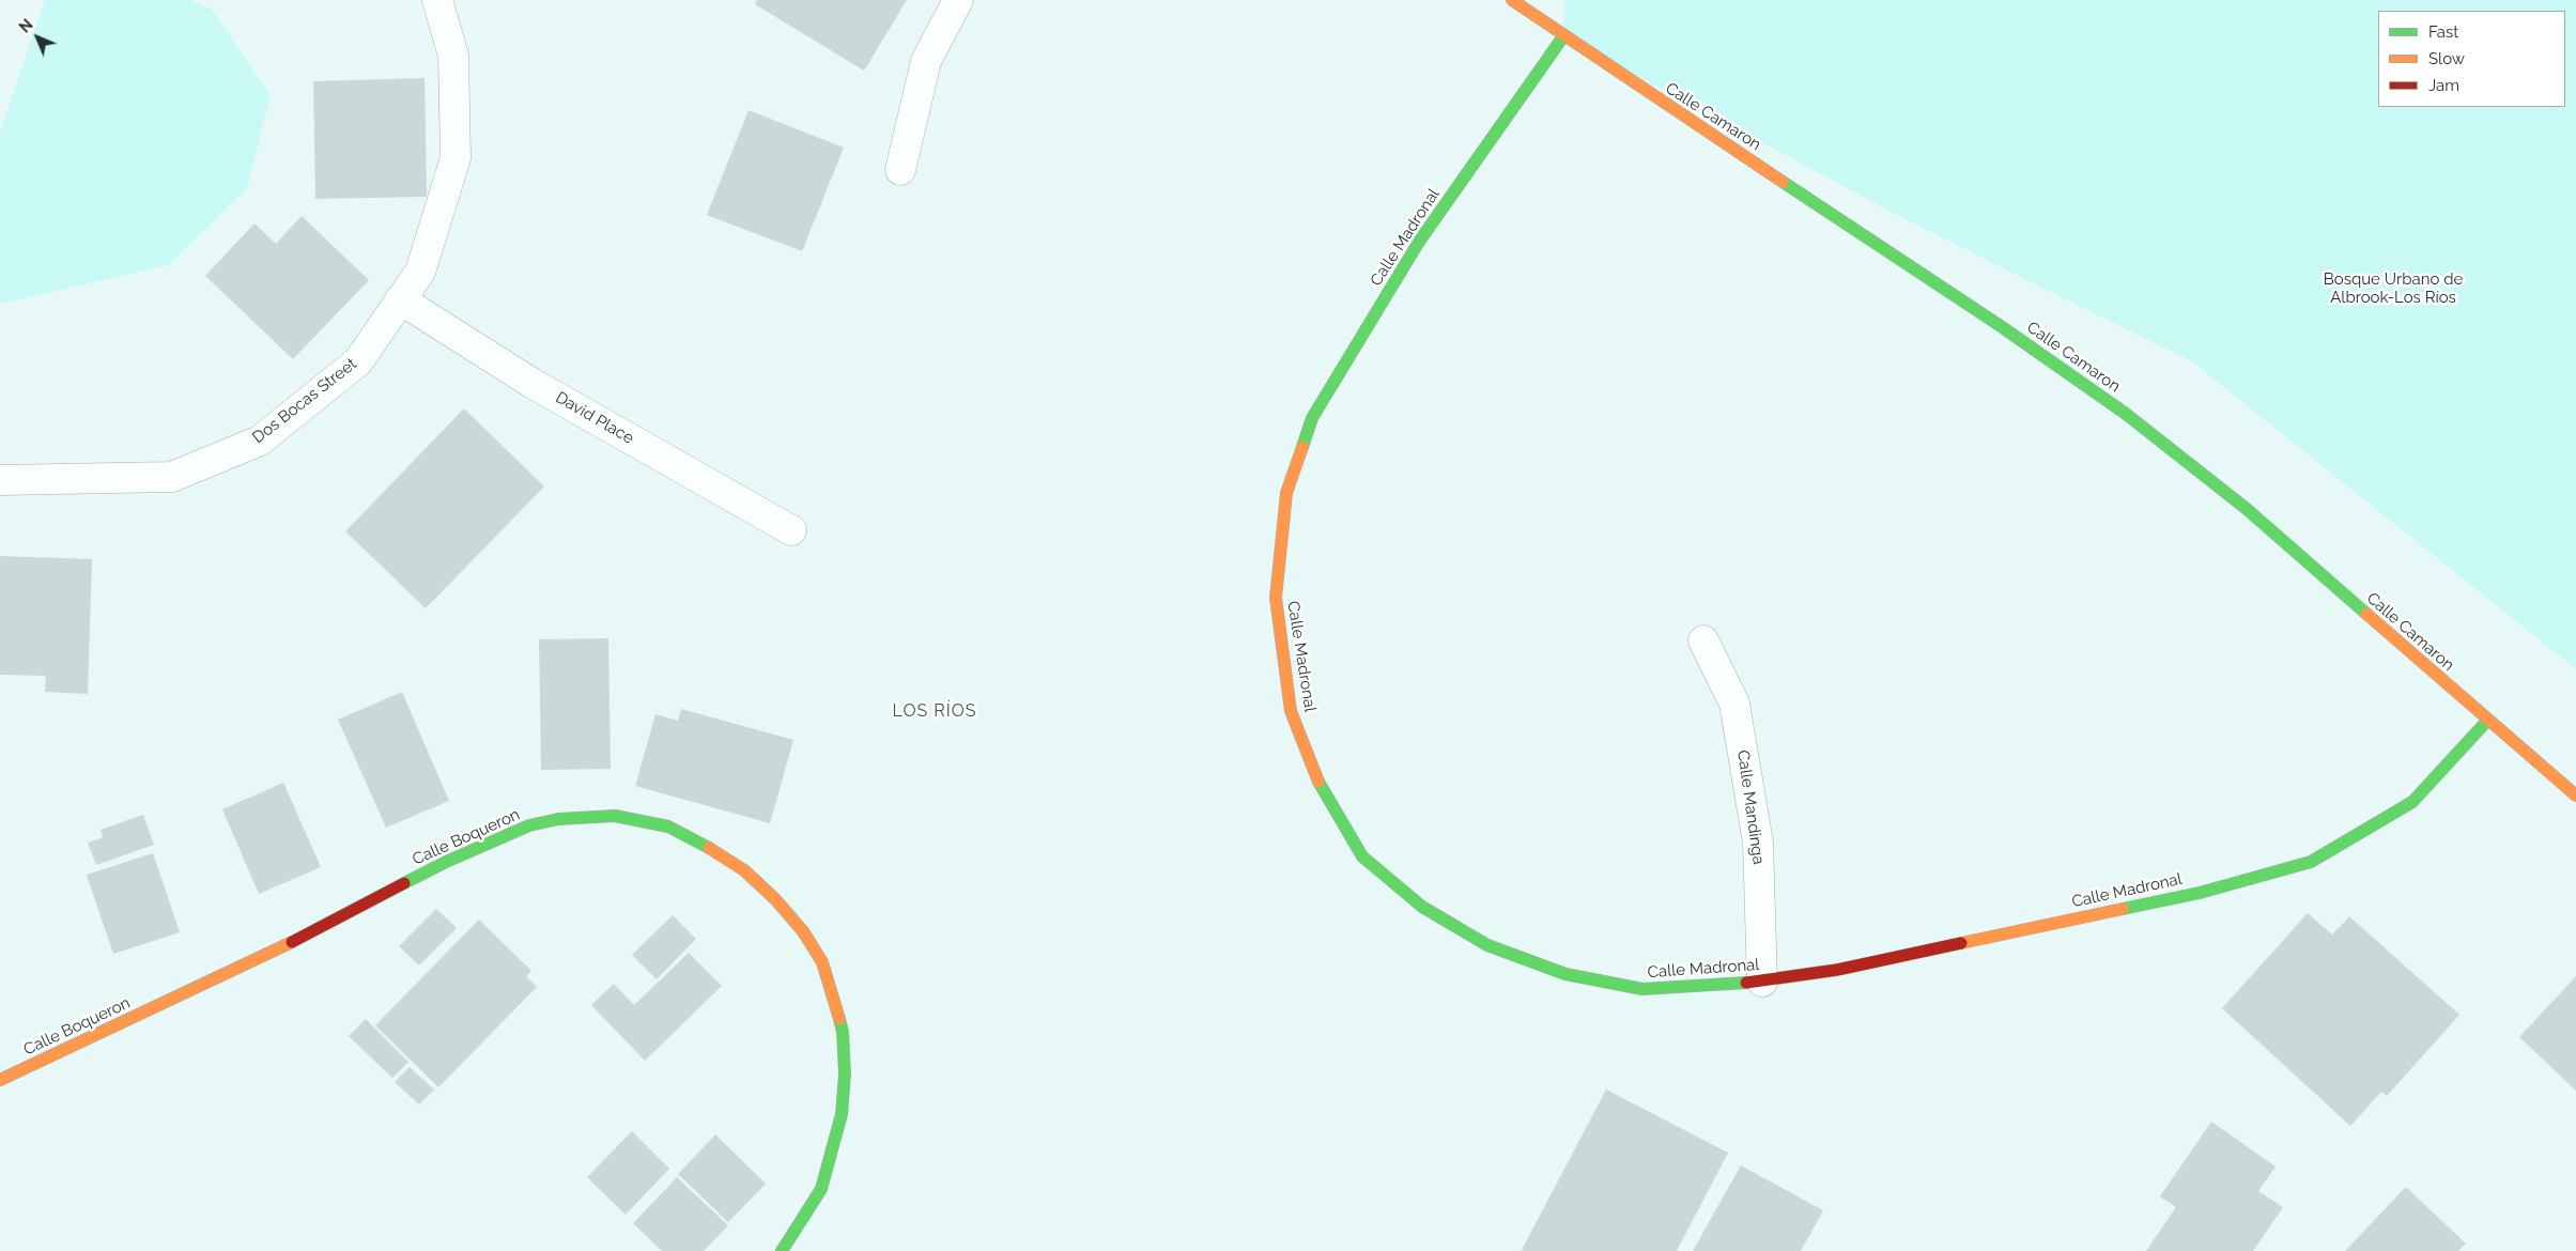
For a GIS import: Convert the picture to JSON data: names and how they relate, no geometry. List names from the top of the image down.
{
  "streets": {
    "street": [
      "Calle Camaron",
      "Calle Madronal",
      "Dos Bocas Street",
      "David Place",
      "Calle Mandinga",
      "Calle Boqueron"
    ]
  },
  "crossings": [
    ["Calle Camaron", "Calle Madronal"],
    ["Calle Madronal", "Calle Mandinga"],
    ["Dos Bocas Street", "David Place"]
  ],
  "districts": ["LOS RÍOS"],
  "parks": ["Bosque Urbano de Albrook-Los Ríos"],
  "legend": ["Fast", "Slow", "Jam"],
  "north": "top left"
}
